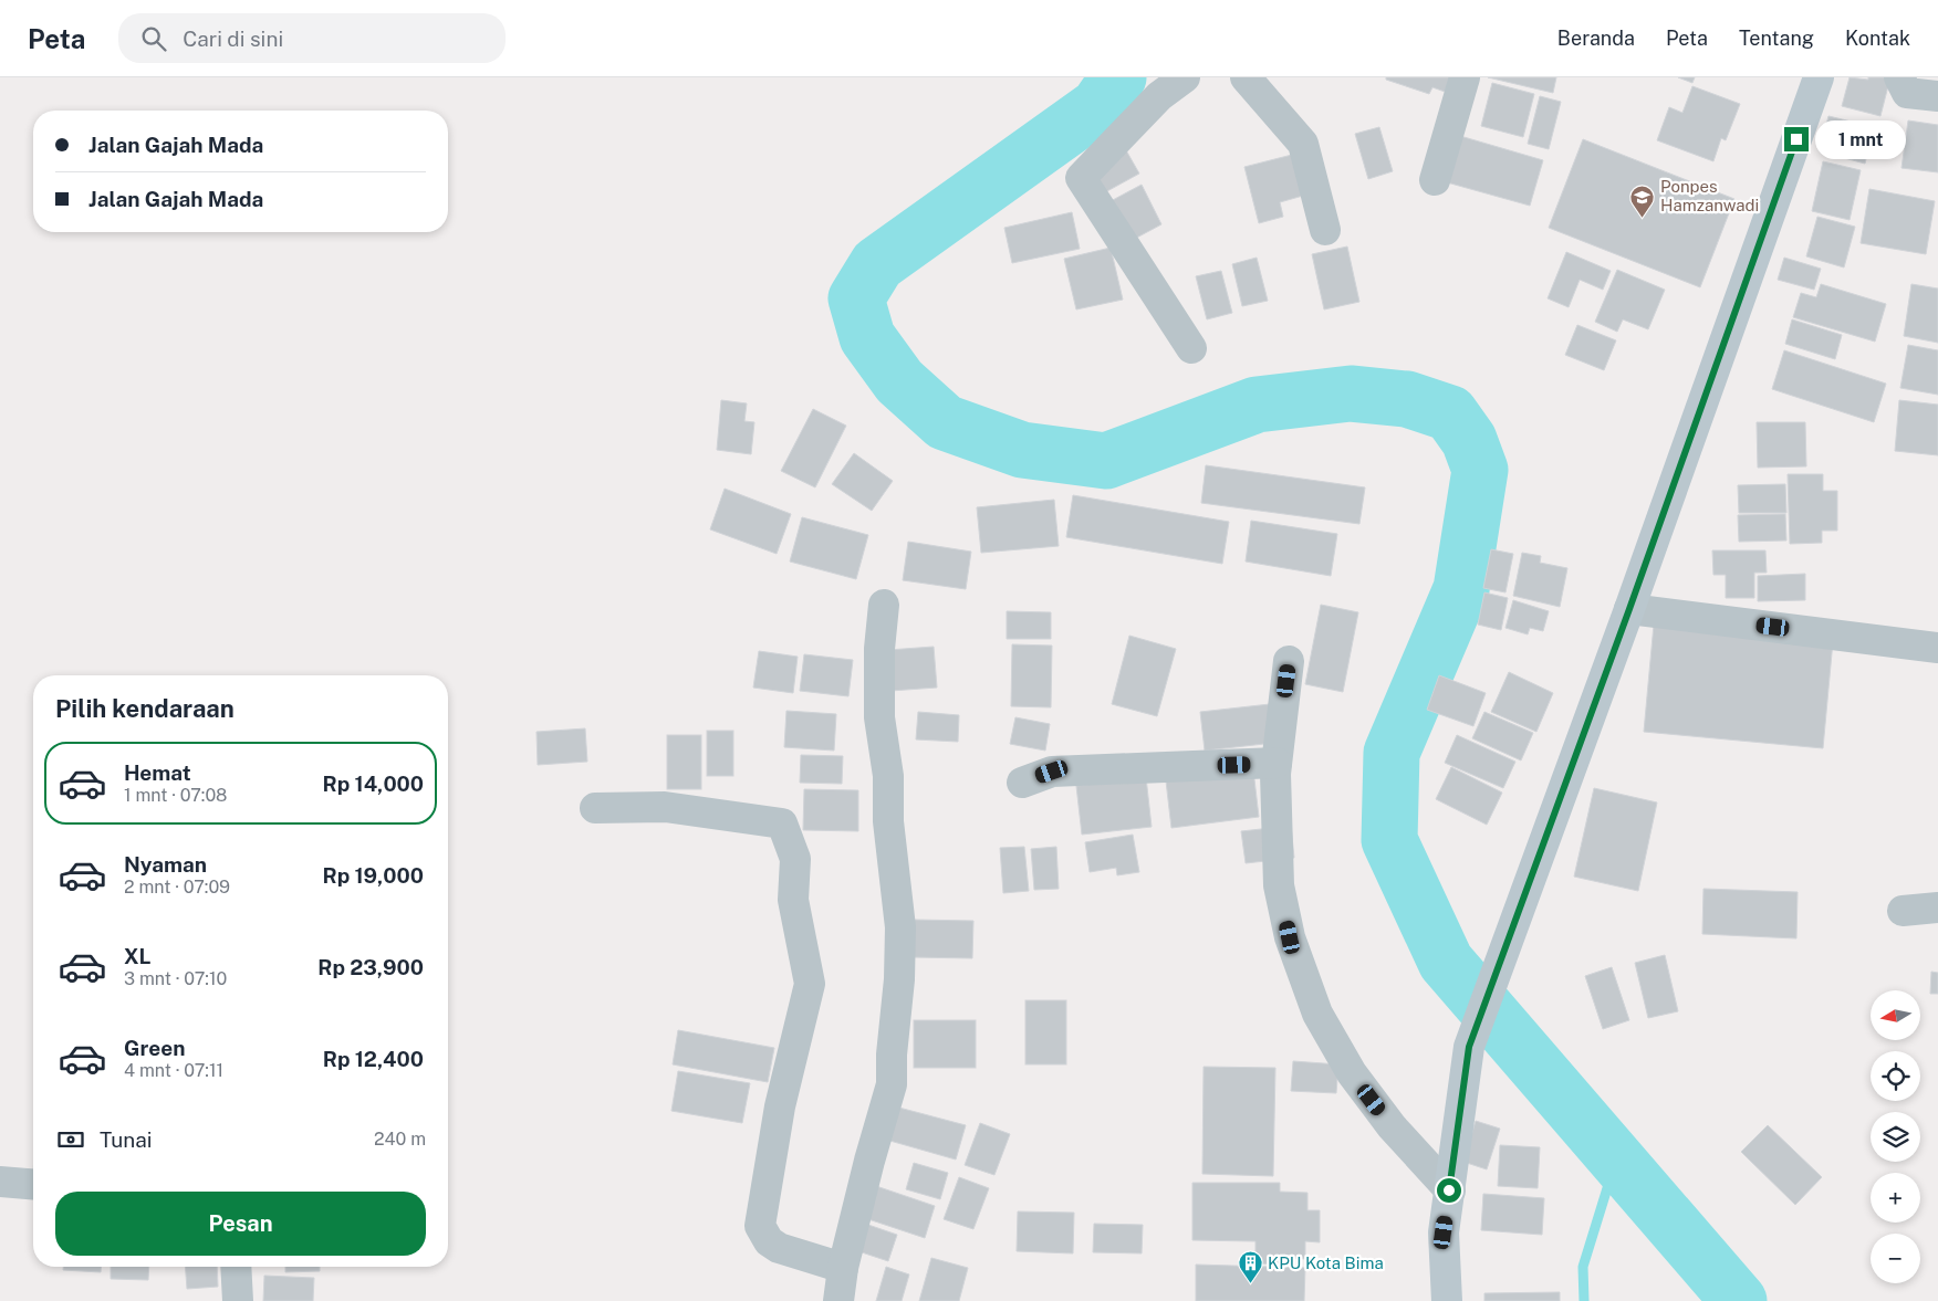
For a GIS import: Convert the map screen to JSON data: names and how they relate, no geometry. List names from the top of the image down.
{
  "places": {
    "school or university": ["Ponpes Hamzanwadi"],
    "building": ["KPU Kota Bima"]
  },
  "north": "left",
  "page": {
    "header": "Peta",
    "search": "Cari di sini",
    "nav": [
      "Beranda",
      "Peta",
      "Tentang",
      "Kontak"
    ],
    "banner": ["Jalan Gajah Mada", "Jalan Gajah Mada"],
    "bubble": "1 mnt",
    "heading": "Pilih kendaraan",
    "list": [
      {
        "name": "Hemat",
        "note": "1 mnt · 07:08",
        "value": "Rp 14,000"
      },
      {
        "name": "Nyaman",
        "note": "2 mnt · 07:09",
        "value": "Rp 19,000"
      },
      {
        "name": "XL",
        "note": "3 mnt · 07:10",
        "value": "Rp 23,900"
      },
      {
        "name": "Green",
        "note": "4 mnt · 07:11",
        "value": "Rp 12,400"
      }
    ],
    "map_buttons": ["+", "−"],
    "pay": ["Tunai", "240 m"],
    "buttons": "Pesan"
  }
}
